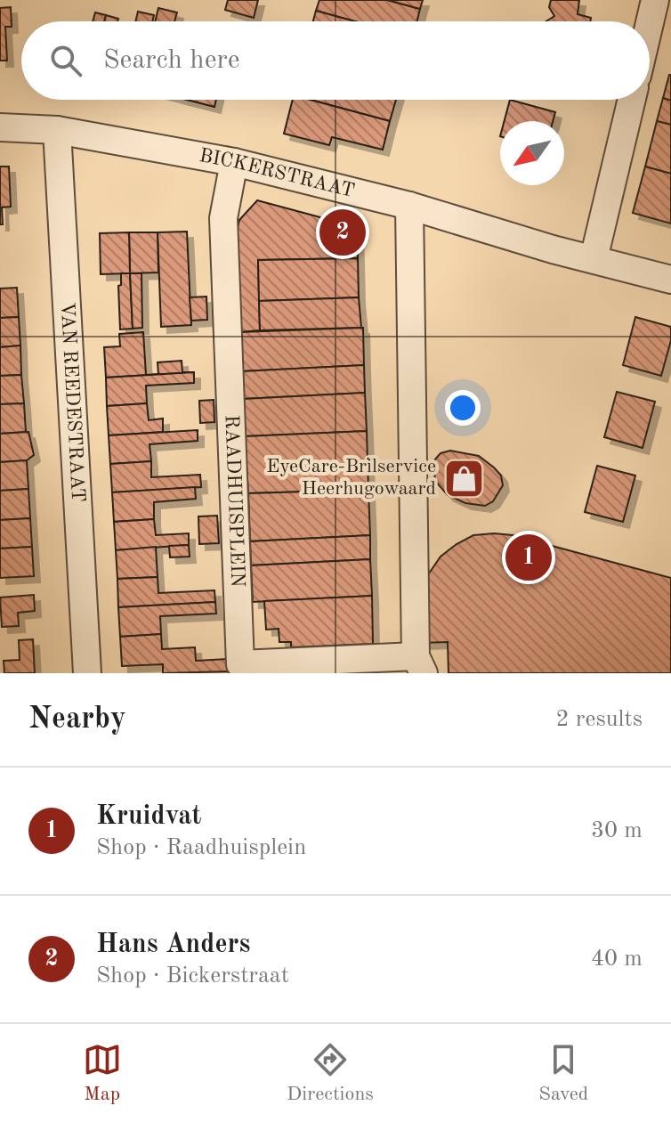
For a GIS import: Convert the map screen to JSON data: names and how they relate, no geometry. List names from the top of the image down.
{
  "streets": {
    "street": ["BICKERSTRAAT", "VAN REEDESTRAAT", "RAADHUISPLEIN"]
  },
  "crossings": [
    ["BICKERSTRAAT", "VAN REEDESTRAAT"],
    ["BICKERSTRAAT", "RAADHUISPLEIN"]
  ],
  "places": {
    "shop": ["EyeCare-Brilservice Heerhugowaard"]
  },
  "north": "bottom left",
  "page": {
    "search": "Search here",
    "pins": ["2", "1"],
    "heading": ["Nearby", "2 results"],
    "list": [
      {
        "mark": "1",
        "name": "Kruidvat",
        "note": "Shop · Raadhuisplein",
        "value": "30 m"
      },
      {
        "mark": "2",
        "name": "Hans Anders",
        "note": "Shop · Bickerstraat",
        "value": "40 m"
      }
    ],
    "nav": ["Map", "Directions", "Saved"]
  }
}
